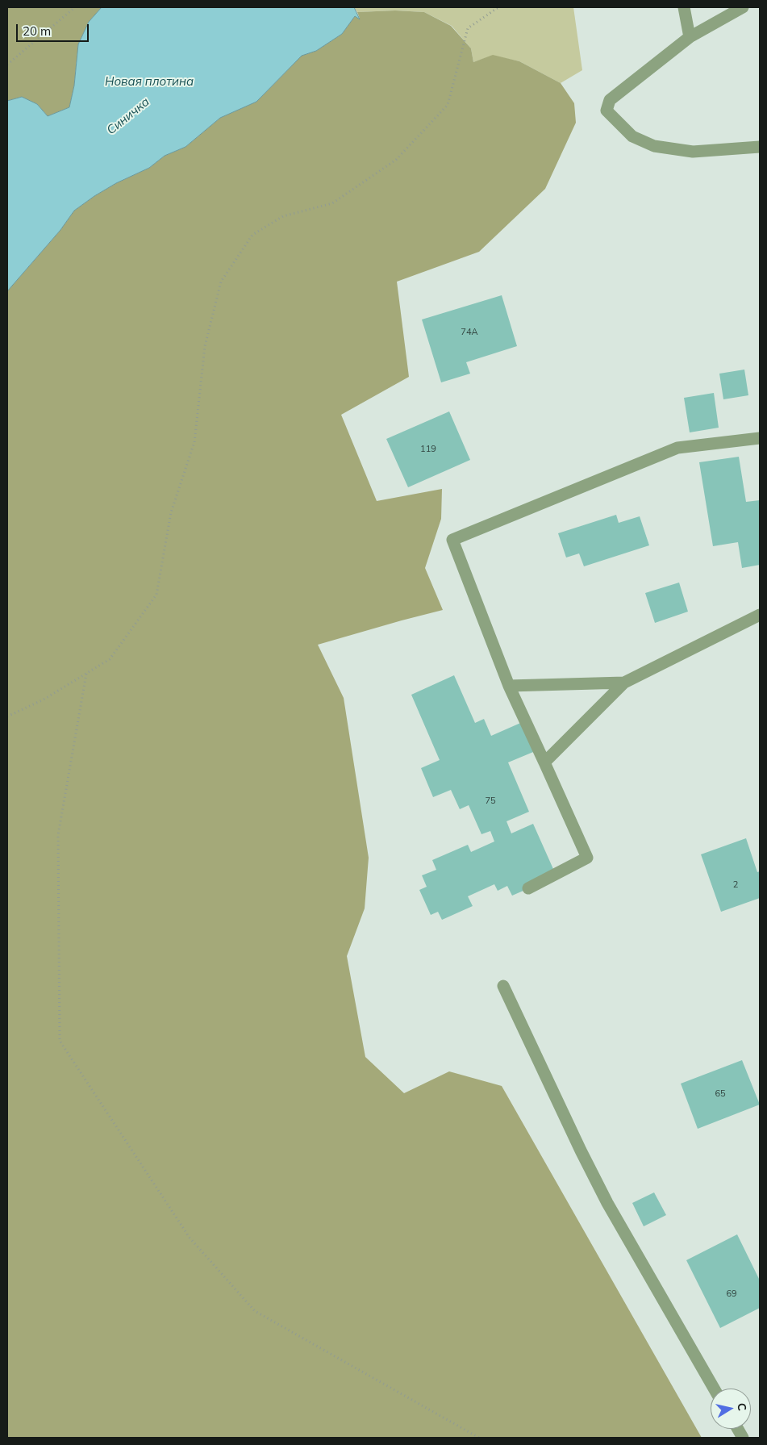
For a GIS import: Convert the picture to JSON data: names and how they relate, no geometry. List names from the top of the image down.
{
  "water": ["Новая плотина", "Синичка"],
  "house_numbers": [
    "74А",
    "119",
    "75",
    "2",
    "65",
    "69"
  ],
  "scale_bar": "20 m",
  "north": "right"
}
